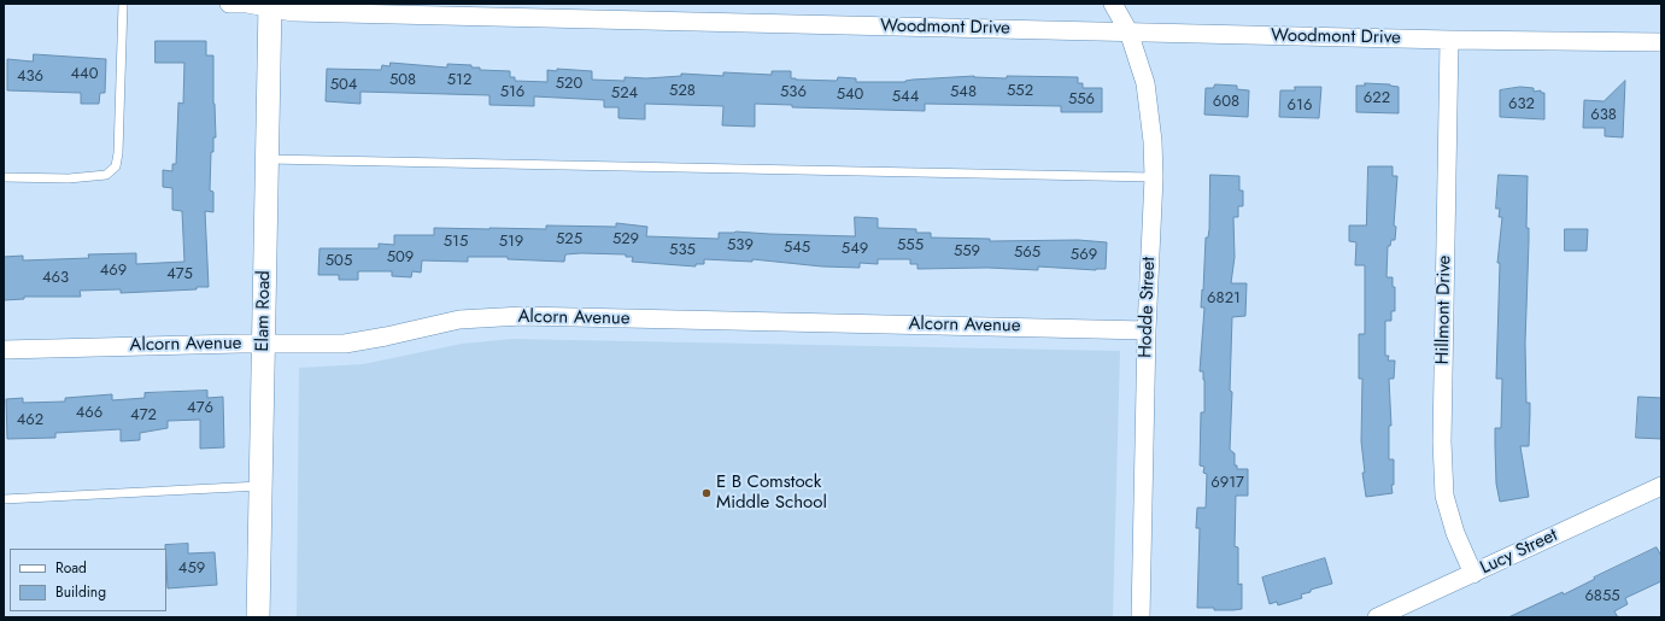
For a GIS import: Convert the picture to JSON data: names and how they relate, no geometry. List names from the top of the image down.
{
  "streets": {
    "street": [
      "Woodmont Drive",
      "Hodde Street",
      "Hillmont Drive",
      "Elam Road",
      "Alcorn Avenue",
      "Lucy Street"
    ]
  },
  "crossings": [
    ["Woodmont Drive", "Hodde Street"],
    ["Woodmont Drive", "Hillmont Drive"],
    ["Woodmont Drive", "Elam Road"],
    ["Hodde Street", "Alcorn Avenue"],
    ["Hillmont Drive", "Lucy Street"],
    ["Elam Road", "Alcorn Avenue"]
  ],
  "places": ["E B Comstock Middle School"],
  "house_numbers": [
    "440",
    "436",
    "508",
    "512",
    "520",
    "504",
    "528",
    "552",
    "516",
    "536",
    "548",
    "524",
    "540",
    "544",
    "622",
    "556",
    "608",
    "632",
    "616",
    "638",
    "525",
    "529",
    "515",
    "519",
    "539",
    "555",
    "545",
    "549",
    "535",
    "559",
    "565",
    "569",
    "509",
    "505",
    "469",
    "475",
    "463",
    "6821",
    "476",
    "466",
    "472",
    "462",
    "6917",
    "459",
    "6855"
  ],
  "legend": ["Road", "Building"]
}
